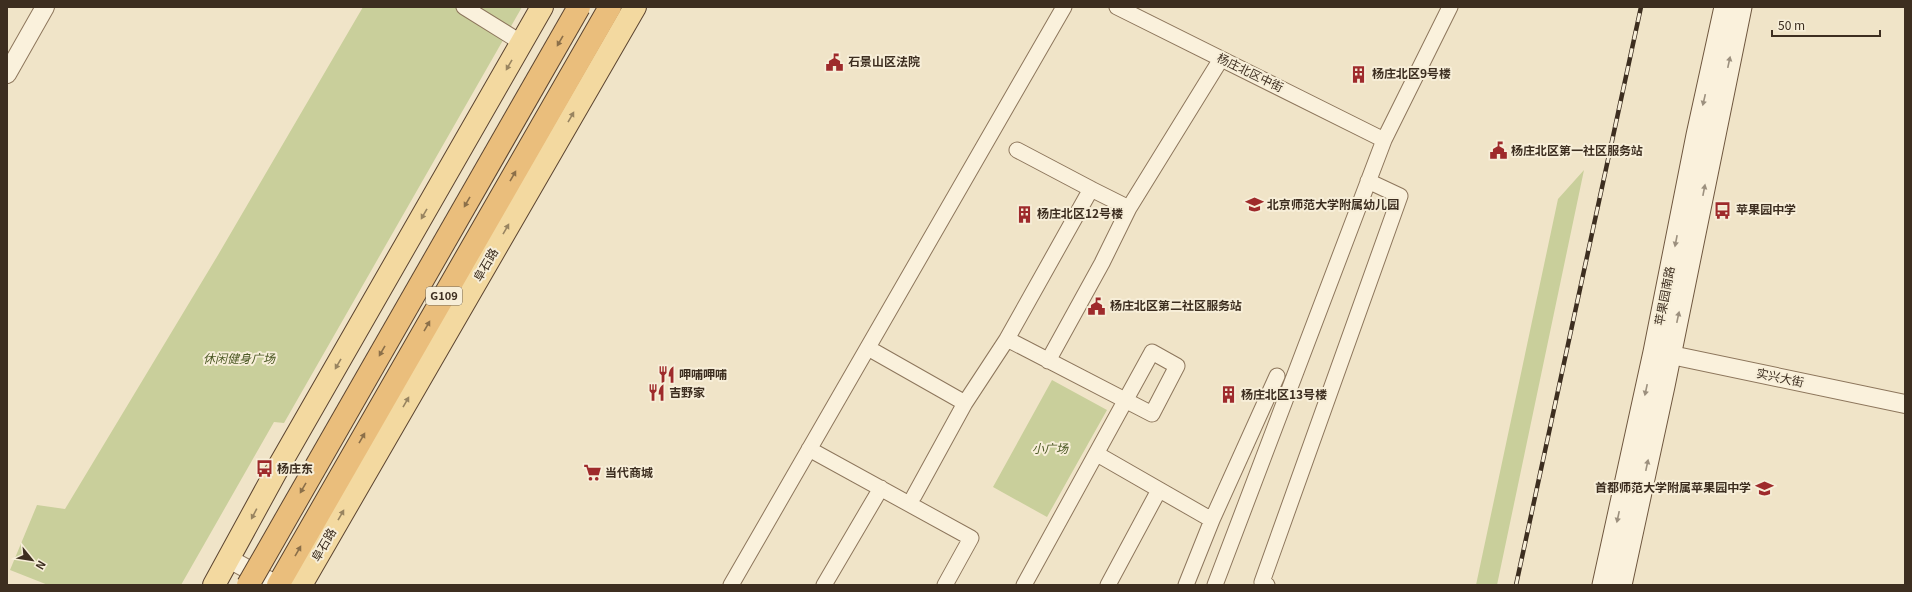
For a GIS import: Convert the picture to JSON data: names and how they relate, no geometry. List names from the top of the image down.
{
  "streets": {
    "highway": ["阜石路", "G109"],
    "main road": ["苹果园南路"],
    "street": ["杨庄北区中街", "实兴大街"]
  },
  "crossings": [
    ["苹果园南路", "实兴大街"]
  ],
  "parks": ["休闲健身广场", "小广场"],
  "places": {
    "public building": ["石景山区法院", "杨庄北区第一社区服务站", "杨庄北区第二社区服务站"],
    "building": ["杨庄北区9号楼", "杨庄北区12号楼", "杨庄北区13号楼"],
    "school or university": ["北京师范大学附属幼儿园", "首都师范大学附属苹果园中学"],
    "bus stop": ["苹果园中学", "杨庄东"],
    "restaurant": ["呷哺呷哺", "吉野家"],
    "supermarket": ["当代商城"]
  },
  "scale_bar": "50 m",
  "north": "bottom right"
}
